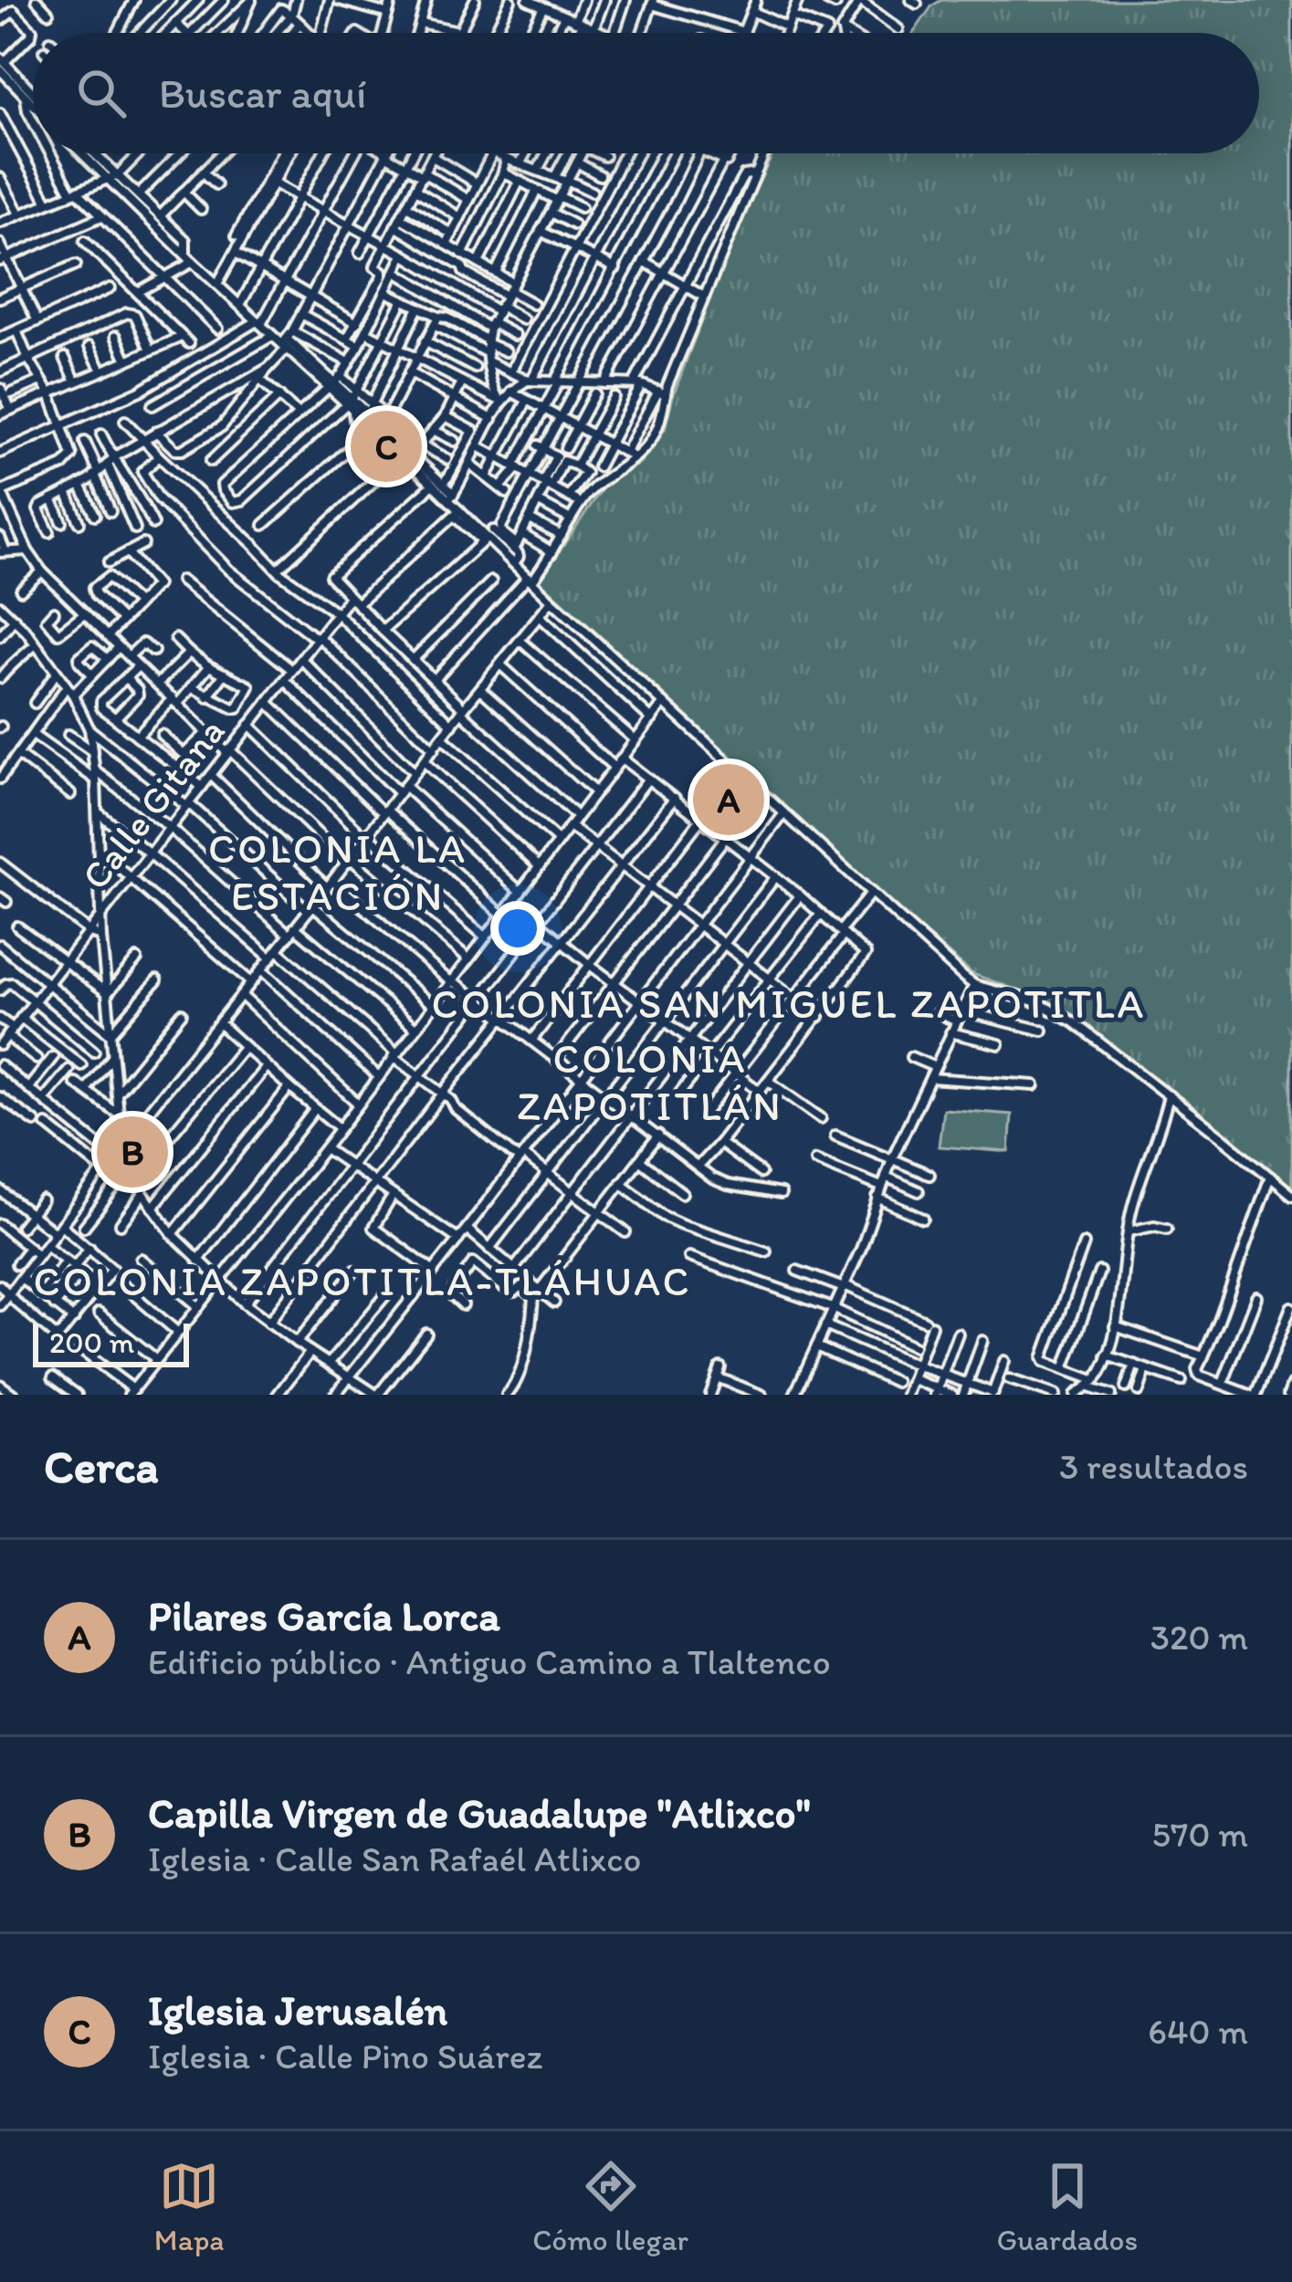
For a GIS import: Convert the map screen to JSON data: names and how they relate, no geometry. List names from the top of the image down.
{
  "streets": {
    "street": ["Calle Gitana"]
  },
  "districts": [
    "COLONIA LA ESTACIÓN",
    "COLONIA SAN MIGUEL ZAPOTITLA",
    "COLONIA ZAPOTITLÁN",
    "COLONIA ZAPOTITLA-TLÁHUAC"
  ],
  "scale_bar": "200 m",
  "page": {
    "search": "Buscar aquí",
    "pins": ["C", "A", "B"],
    "scale": "200 m",
    "heading": ["Cerca", "3 resultados"],
    "list": [
      {
        "mark": "A",
        "name": "Pilares García Lorca",
        "note": "Edificio público · Antiguo Camino a Tlaltenco",
        "value": "320 m"
      },
      {
        "mark": "B",
        "name": "Capilla Virgen de Guadalupe \"Atlixco\"",
        "note": "Iglesia · Calle San Rafaél Atlixco",
        "value": "570 m"
      },
      {
        "mark": "C",
        "name": "Iglesia Jerusalén",
        "note": "Iglesia · Calle Pino Suárez",
        "value": "640 m"
      }
    ],
    "nav": ["Mapa", "Cómo llegar", "Guardados"]
  }
}
